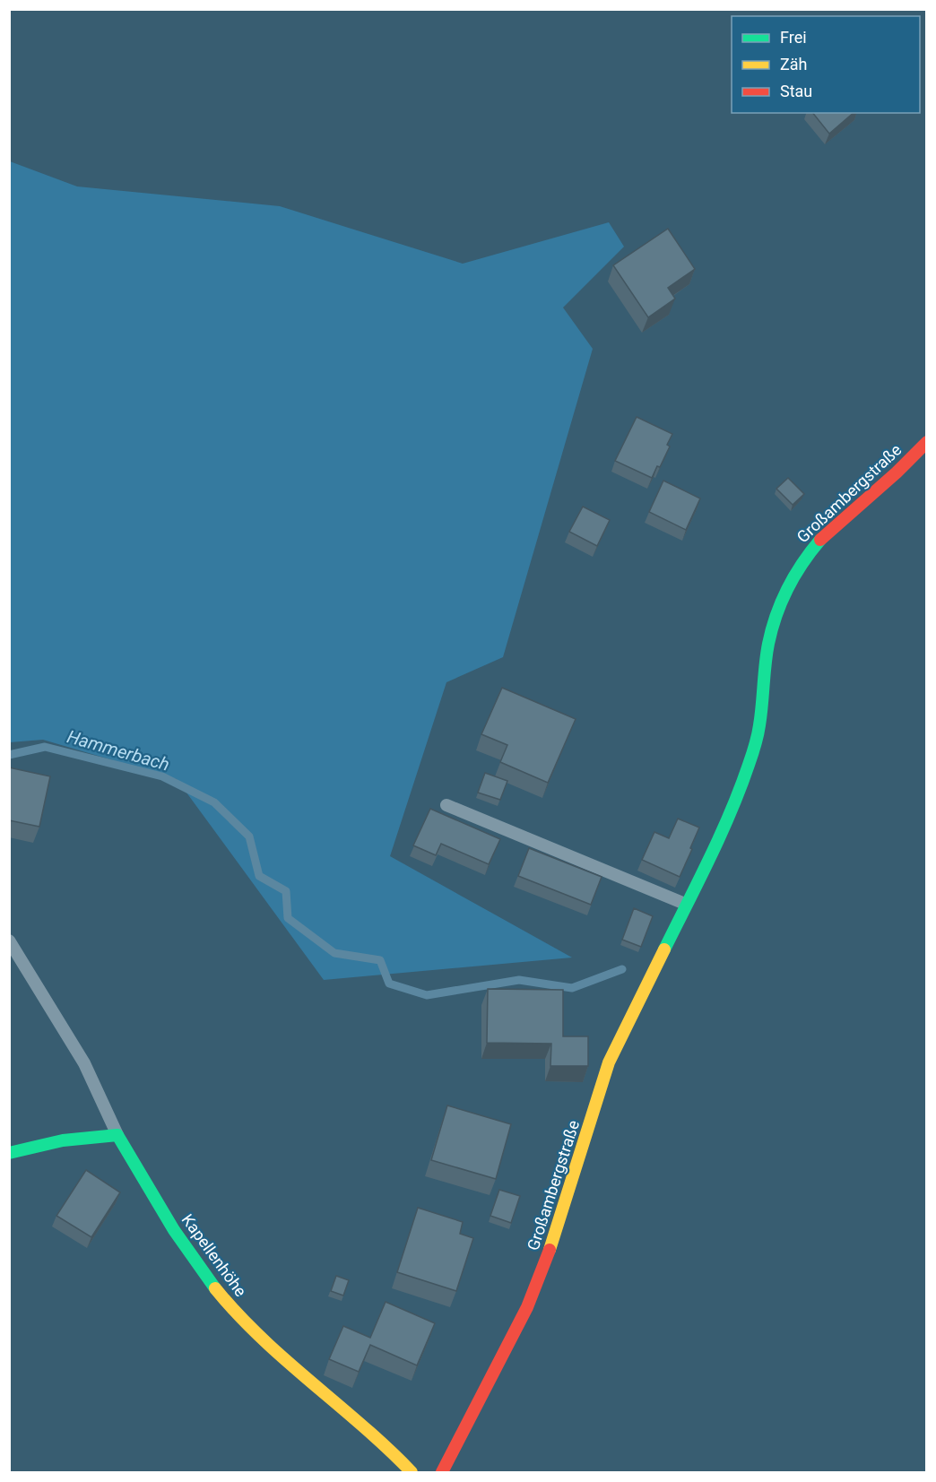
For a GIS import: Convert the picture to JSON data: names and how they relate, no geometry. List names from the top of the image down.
{
  "streets": {
    "street": ["Großambergstraße", "Kapellenhöhe"]
  },
  "water": ["Hammerbach"],
  "legend": ["Frei", "Zäh", "Stau"]
}
